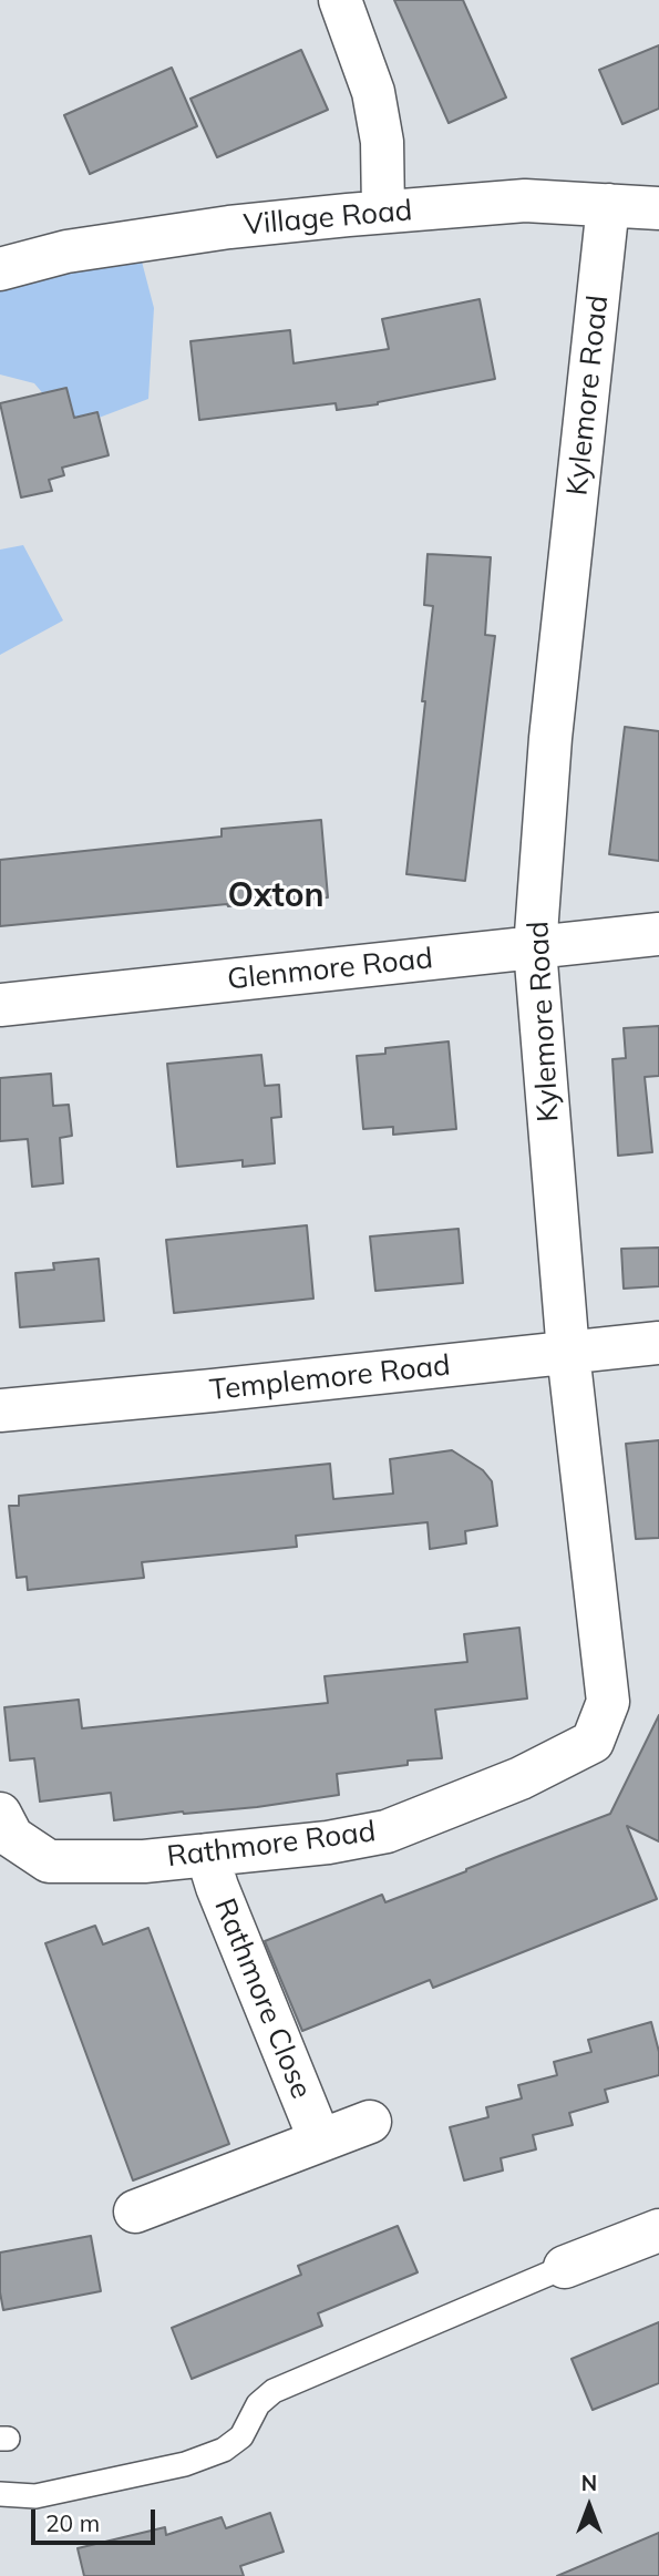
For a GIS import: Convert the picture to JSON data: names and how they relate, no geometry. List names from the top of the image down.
{
  "streets": {
    "street": [
      "Village Road",
      "Kylemore Road",
      "Glenmore Road",
      "Templemore Road",
      "Rathmore Road",
      "Rathmore Close"
    ]
  },
  "crossings": [
    ["Village Road", "Kylemore Road"],
    ["Kylemore Road", "Glenmore Road"],
    ["Kylemore Road", "Templemore Road"],
    ["Kylemore Road", "Rathmore Road"],
    ["Rathmore Road", "Rathmore Close"]
  ],
  "districts": ["Oxton"],
  "scale_bar": "20 m",
  "north": "top"
}
